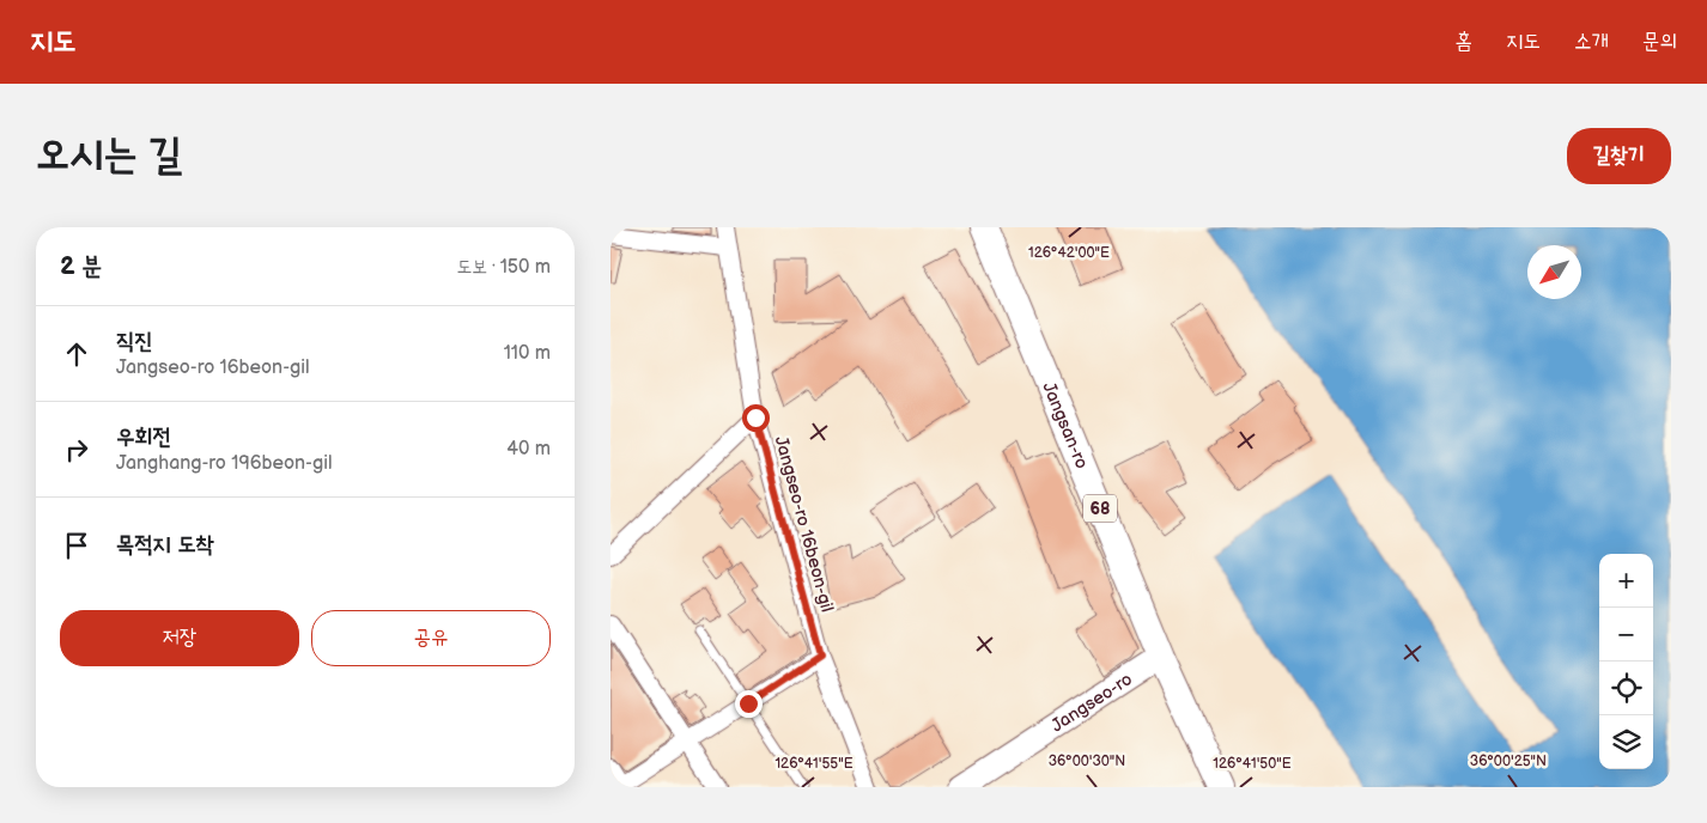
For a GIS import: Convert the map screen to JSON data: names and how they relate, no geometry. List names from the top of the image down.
{
  "streets": {
    "main road": ["Jangsan-ro", "68", "Jangseo-ro"],
    "street": ["Jangseo-ro 16beon-gil"]
  },
  "crossings": [
    ["Jangsan-ro", "Jangseo-ro"]
  ],
  "north": "bottom left",
  "page": {
    "header": "지도",
    "nav": [
      "홈",
      "지도",
      "소개",
      "문의"
    ],
    "buttons": [
      "길찾기",
      ["저장", "공유"]
    ],
    "title": "오시는 길",
    "heading": ["2 분", "도보 · 150 m"],
    "list": [
      ["직진", "Jangseo-ro 16beon-gil", "110 m"],
      ["우회전", "Janghang-ro 196beon-gil", "40 m"],
      "목적지 도착"
    ],
    "map_buttons": ["+", "−"]
  },
  "coordinates": [
    "126°42'00\"E",
    "36°00'30\"N",
    "36°00'25\"N",
    "126°41'55\"E",
    "126°41'50\"E"
  ]
}
